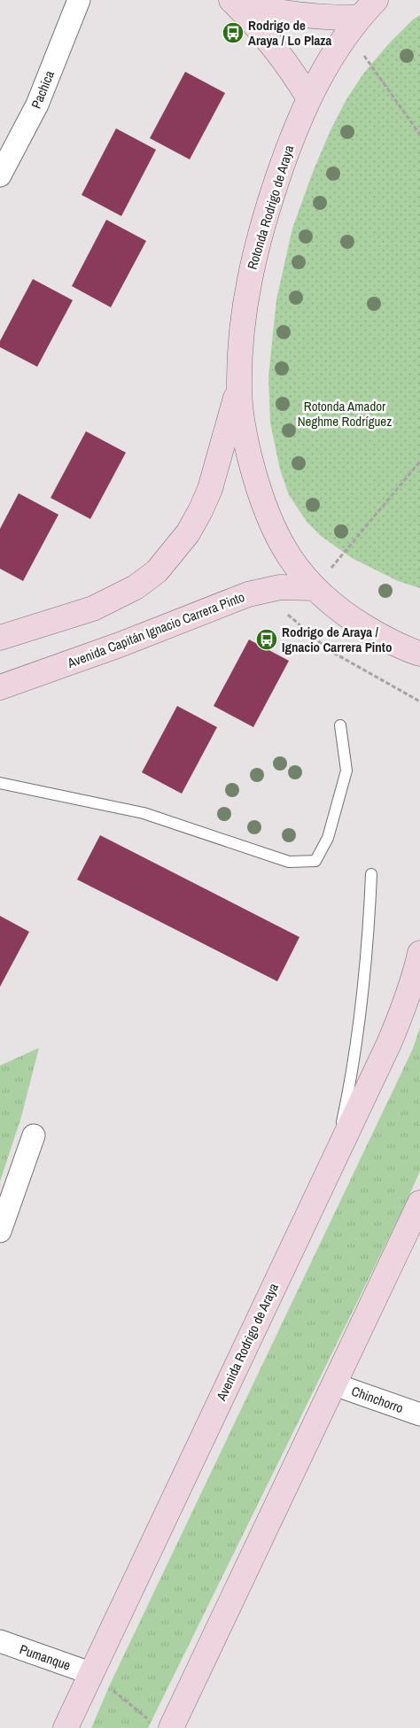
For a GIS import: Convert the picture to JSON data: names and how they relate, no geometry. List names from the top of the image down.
{
  "streets": {
    "main road": ["Rotonda Rodrigo de Araya", "Avenida Capitán Ignacio Carrera Pinto", "Avenida Rodrigo de Araya"],
    "street": ["Pachica", "Chinchorro", "Pumanque"]
  },
  "crossings": [
    ["Rotonda Rodrigo de Araya", "Avenida Capitán Ignacio Carrera Pinto"],
    ["Avenida Rodrigo de Araya", "Pumanque"]
  ],
  "parks": ["Rotonda Amador Neghme Rodríguez"],
  "places": {
    "bus stop": ["Rodrigo de Araya / Lo Plaza", "Rodrigo de Araya / Ignacio Carrera Pinto"]
  }
}
